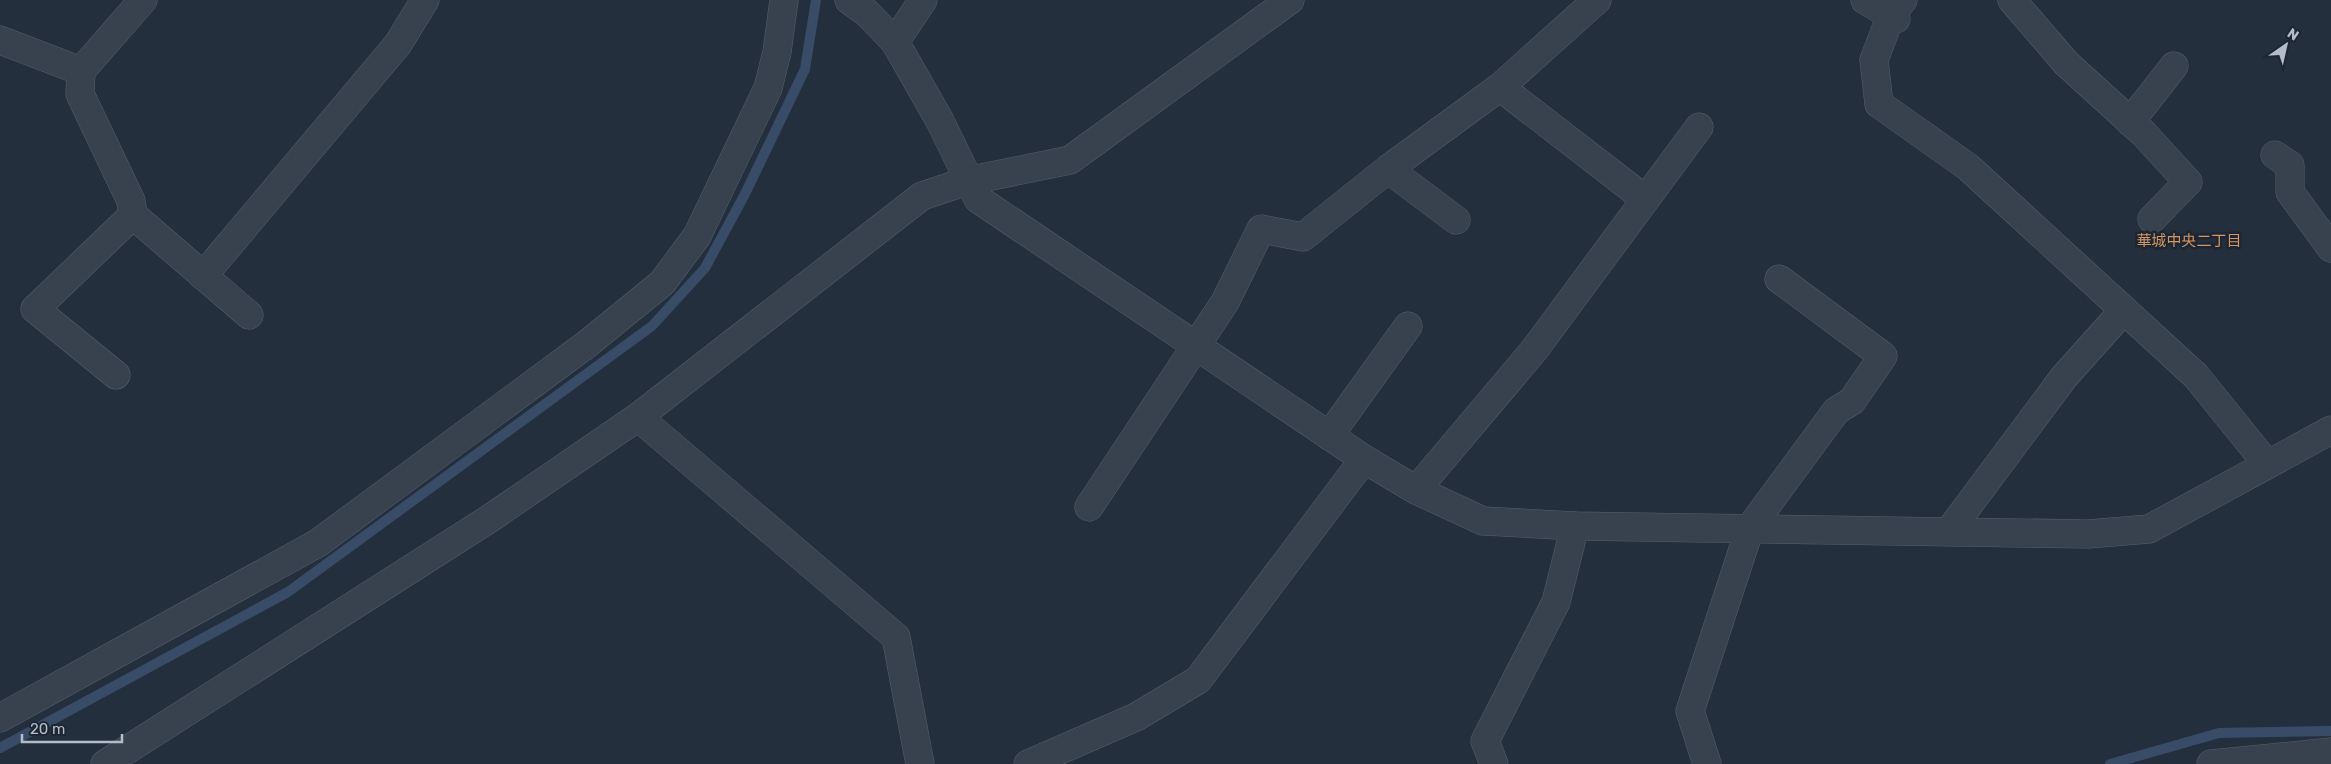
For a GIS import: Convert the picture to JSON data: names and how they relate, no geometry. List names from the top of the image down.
{
  "districts": ["華城中央二丁目"],
  "scale_bar": "20 m",
  "north": "top right"
}
